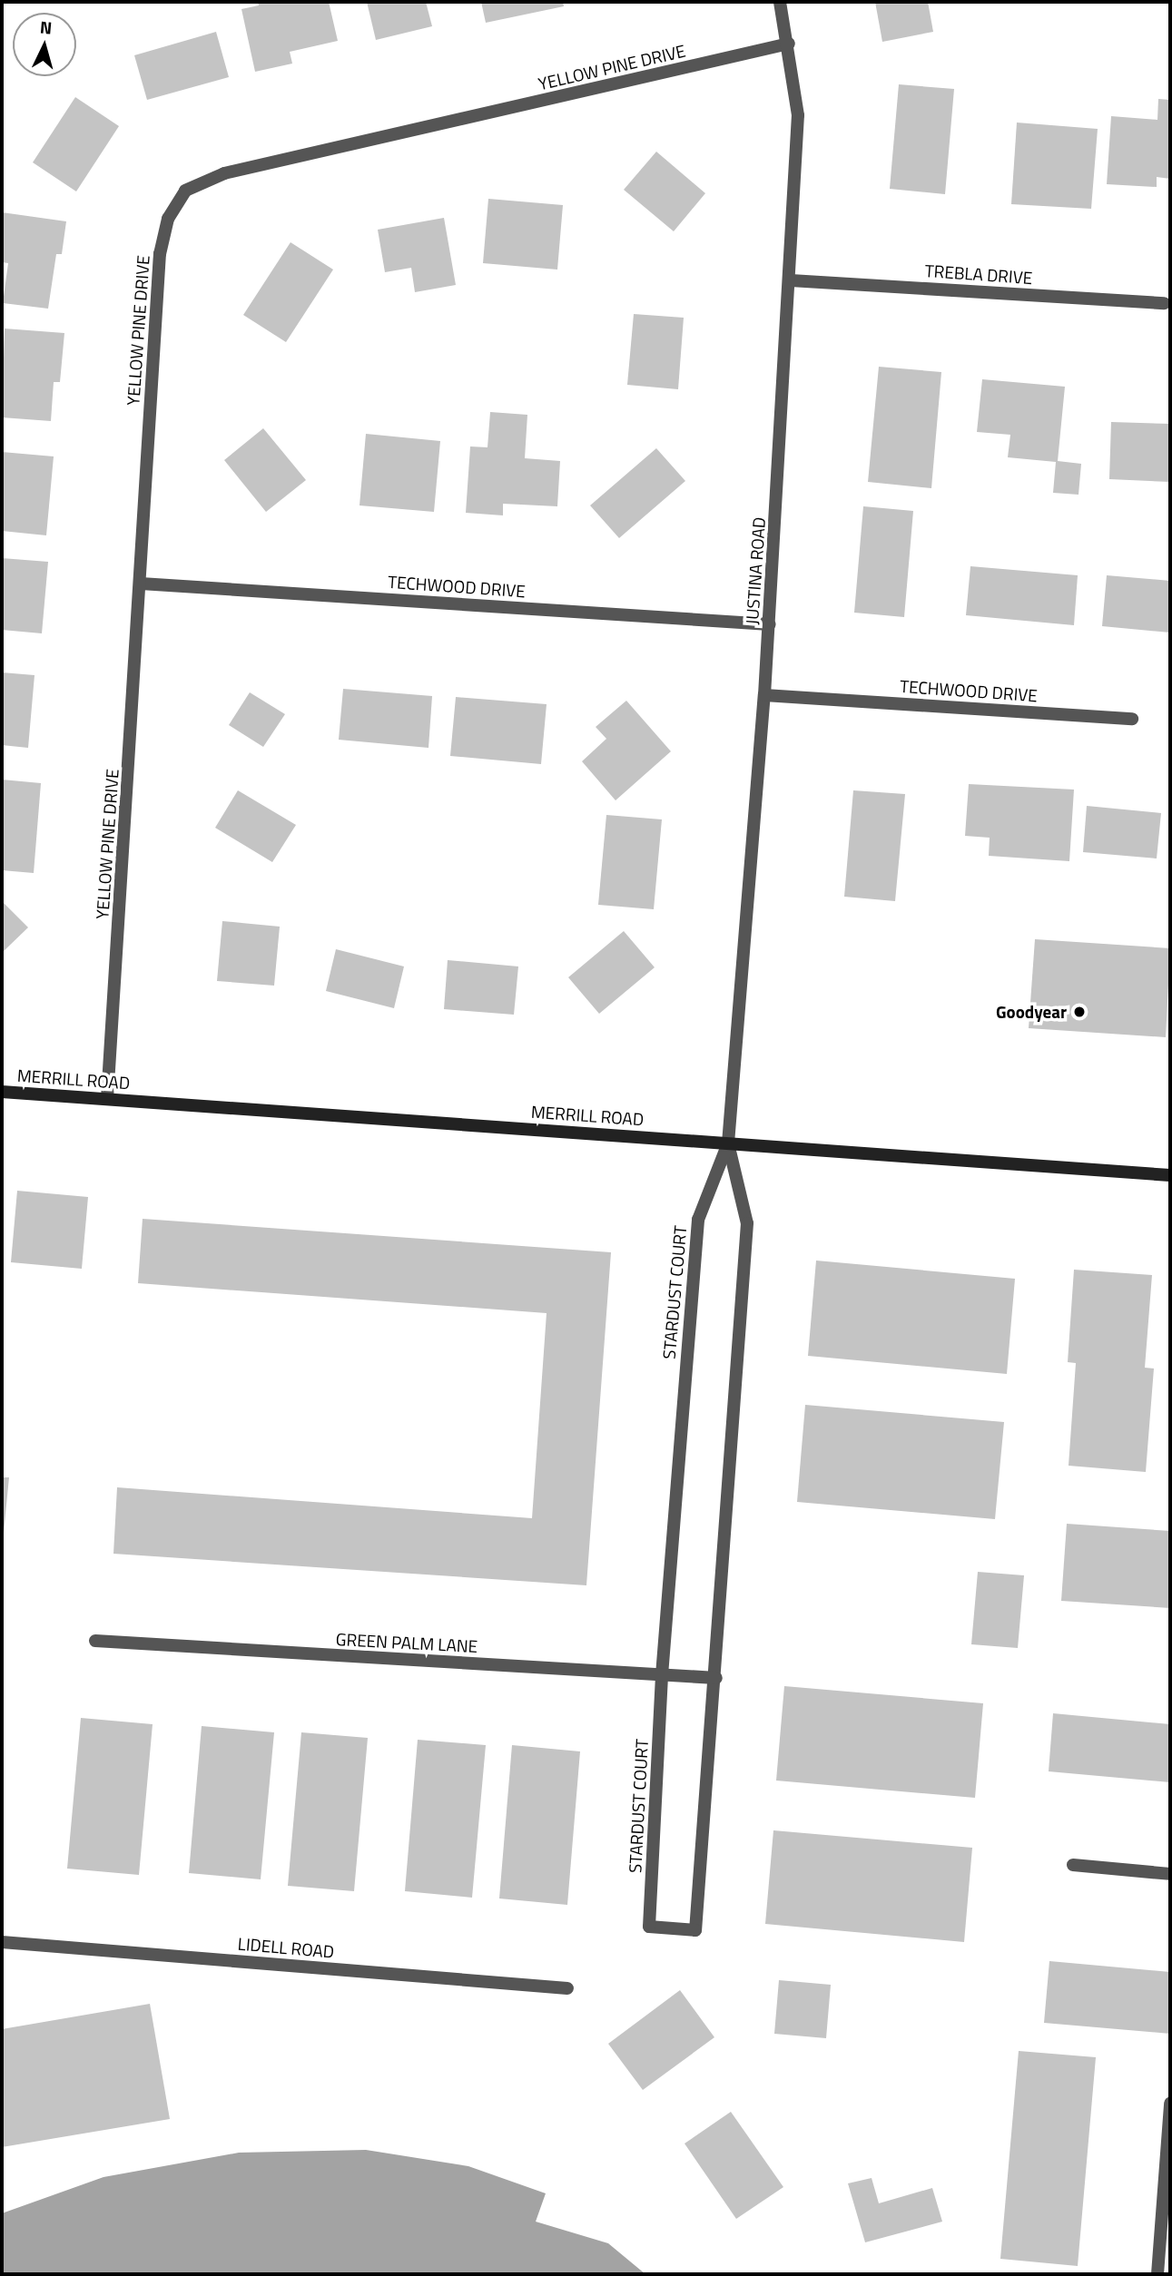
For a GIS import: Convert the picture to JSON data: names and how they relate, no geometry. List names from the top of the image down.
{
  "streets": {
    "main road": ["MERRILL ROAD"],
    "street": [
      "YELLOW PINE DRIVE",
      "TREBLA DRIVE",
      "JUSTINA ROAD",
      "TECHWOOD DRIVE",
      "STARDUST COURT",
      "GREEN PALM LANE",
      "LIDELL ROAD"
    ]
  },
  "crossings": [
    ["YELLOW PINE DRIVE", "JUSTINA ROAD"],
    ["YELLOW PINE DRIVE", "TECHWOOD DRIVE"],
    ["YELLOW PINE DRIVE", "MERRILL ROAD"],
    ["TREBLA DRIVE", "JUSTINA ROAD"],
    ["JUSTINA ROAD", "TECHWOOD DRIVE"],
    ["JUSTINA ROAD", "MERRILL ROAD"],
    ["JUSTINA ROAD", "STARDUST COURT"],
    ["MERRILL ROAD", "STARDUST COURT"],
    ["STARDUST COURT", "GREEN PALM LANE"]
  ],
  "places": ["Goodyear"],
  "north": "top"
}
